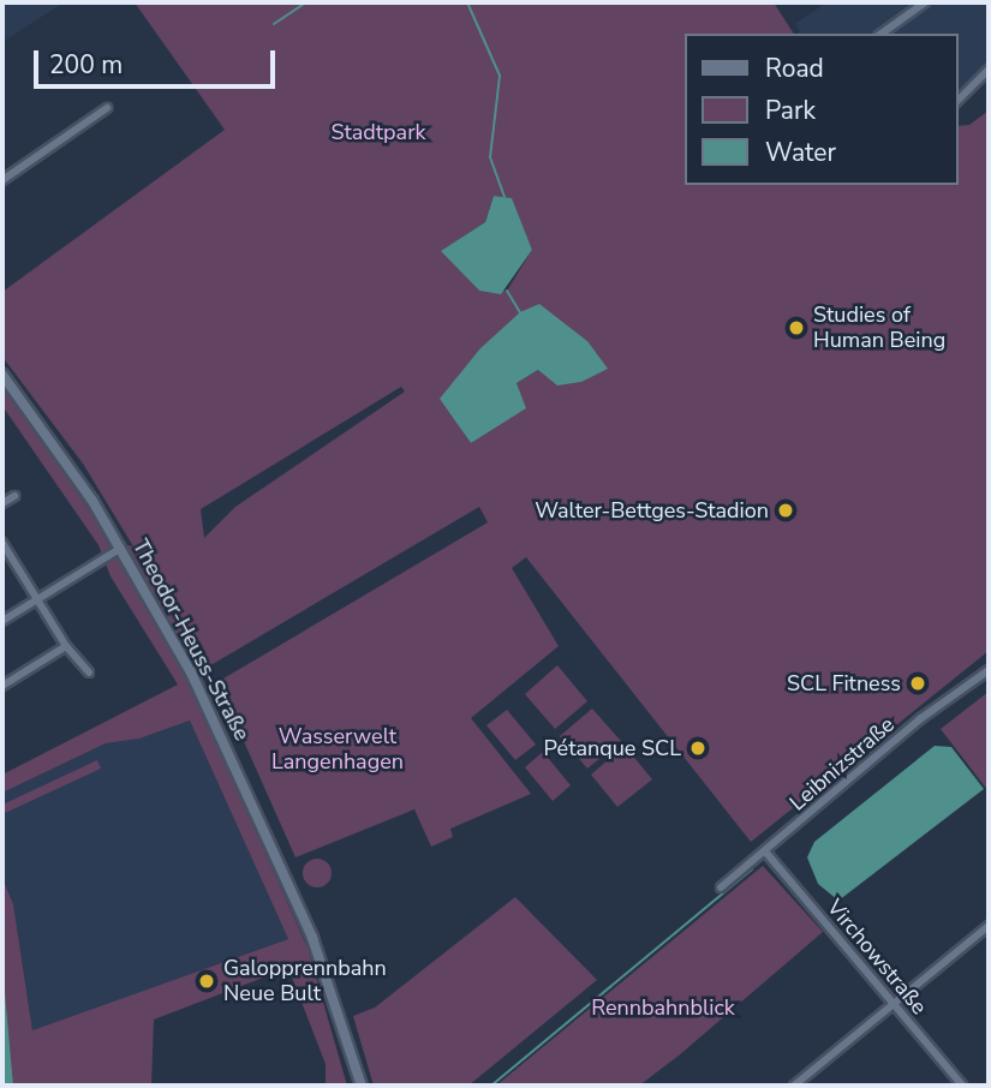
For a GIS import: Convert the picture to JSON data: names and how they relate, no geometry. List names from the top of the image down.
{
  "streets": {
    "street": ["Theodor-Heuss-Straße", "Leibnizstraße", "Virchowstraße"]
  },
  "crossings": [
    ["Leibnizstraße", "Virchowstraße"]
  ],
  "parks": ["Stadtpark", "Wasserwelt Langenhagen", "Rennbahnblick"],
  "places": [
    "Studies of Human Being",
    "Walter-Bettges-Stadion",
    "SCL Fitness",
    "Pétanque SCL",
    "Galopprennbahn Neue Bult"
  ],
  "legend": ["Road", "Park", "Water"],
  "scale_bar": "200 m"
}
